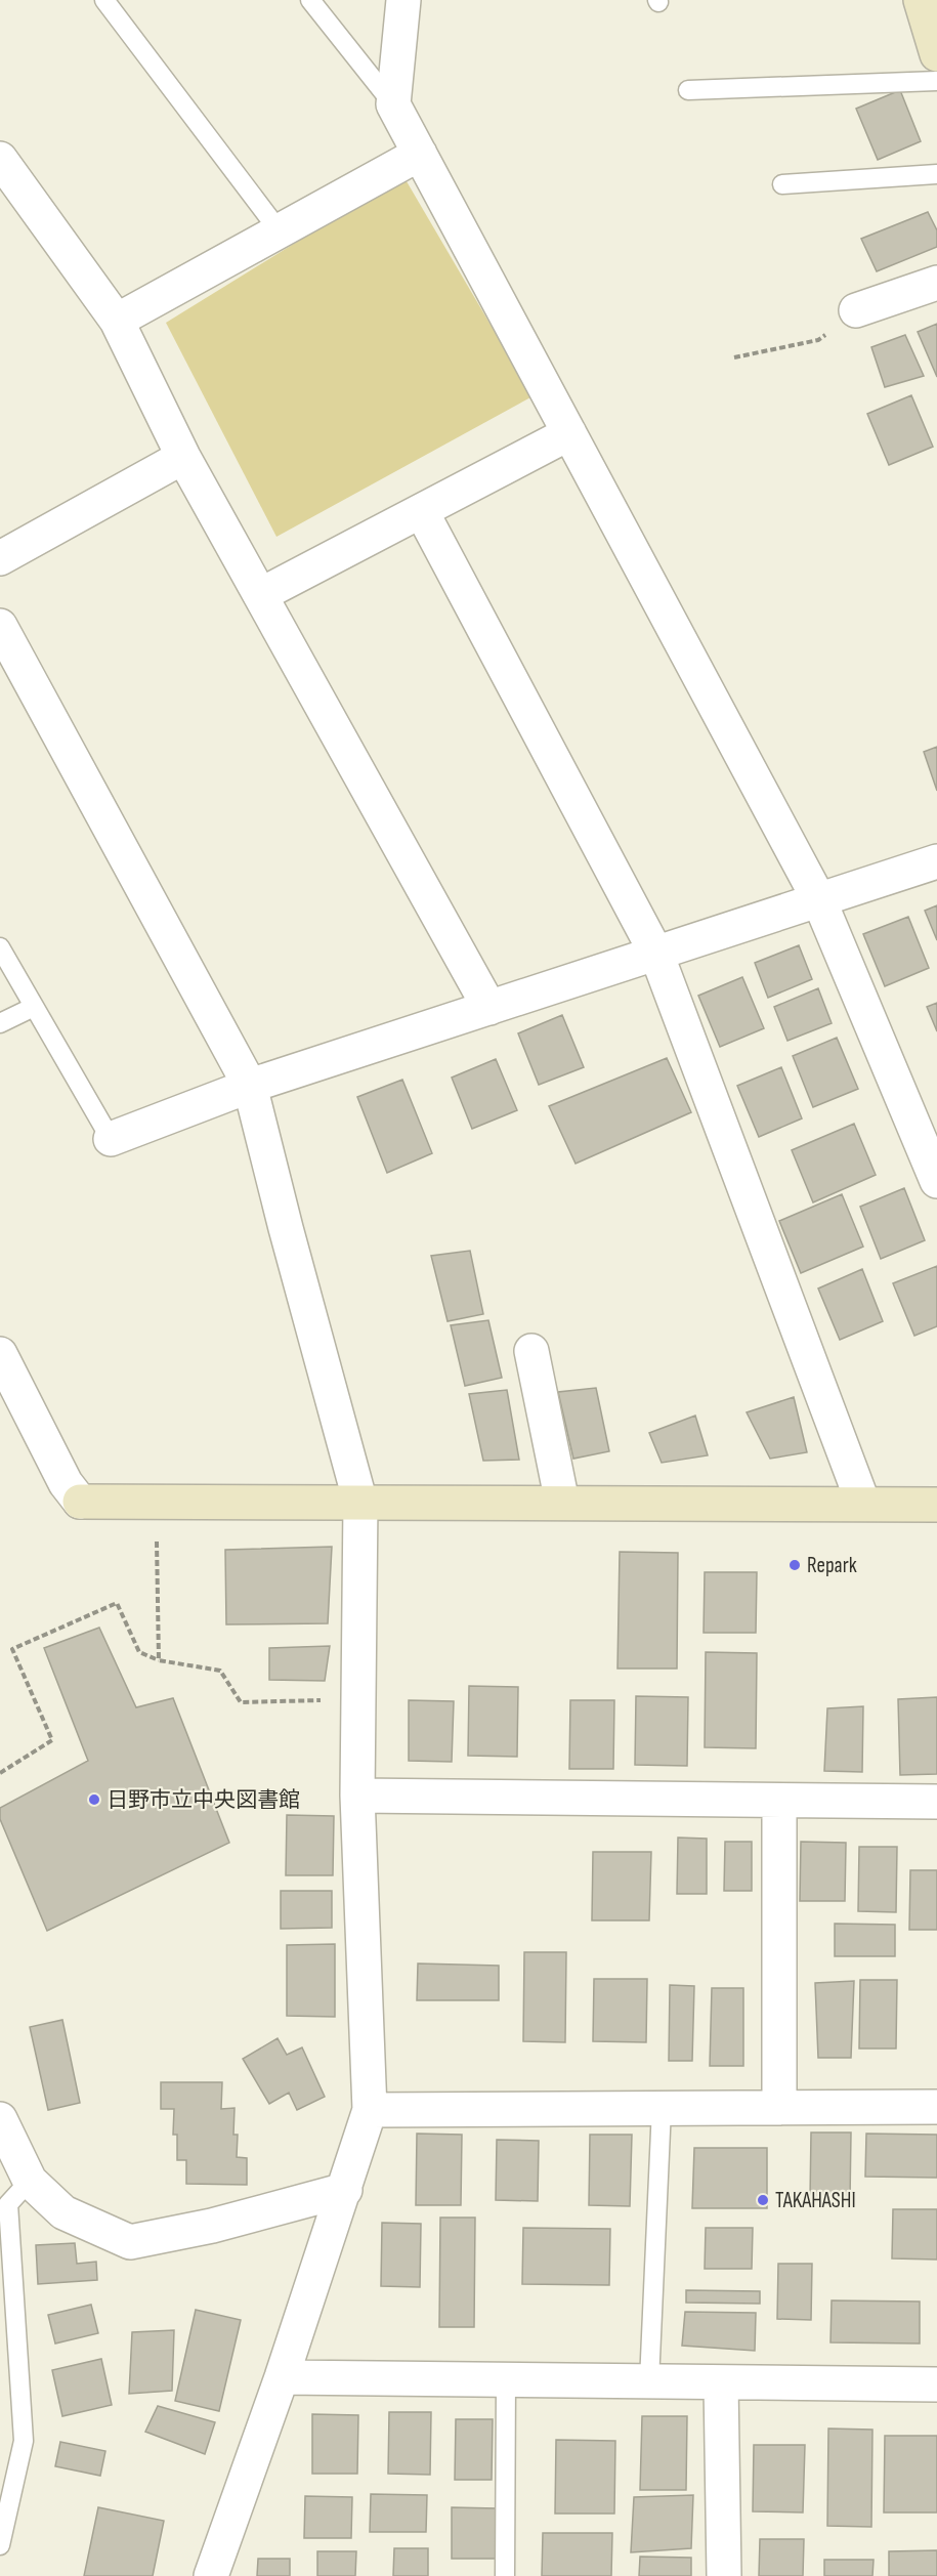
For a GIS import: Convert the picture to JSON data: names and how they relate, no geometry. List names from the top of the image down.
{
  "places": ["Repark", "日野市立中央図書館", "TAKAHASHI"]
}
